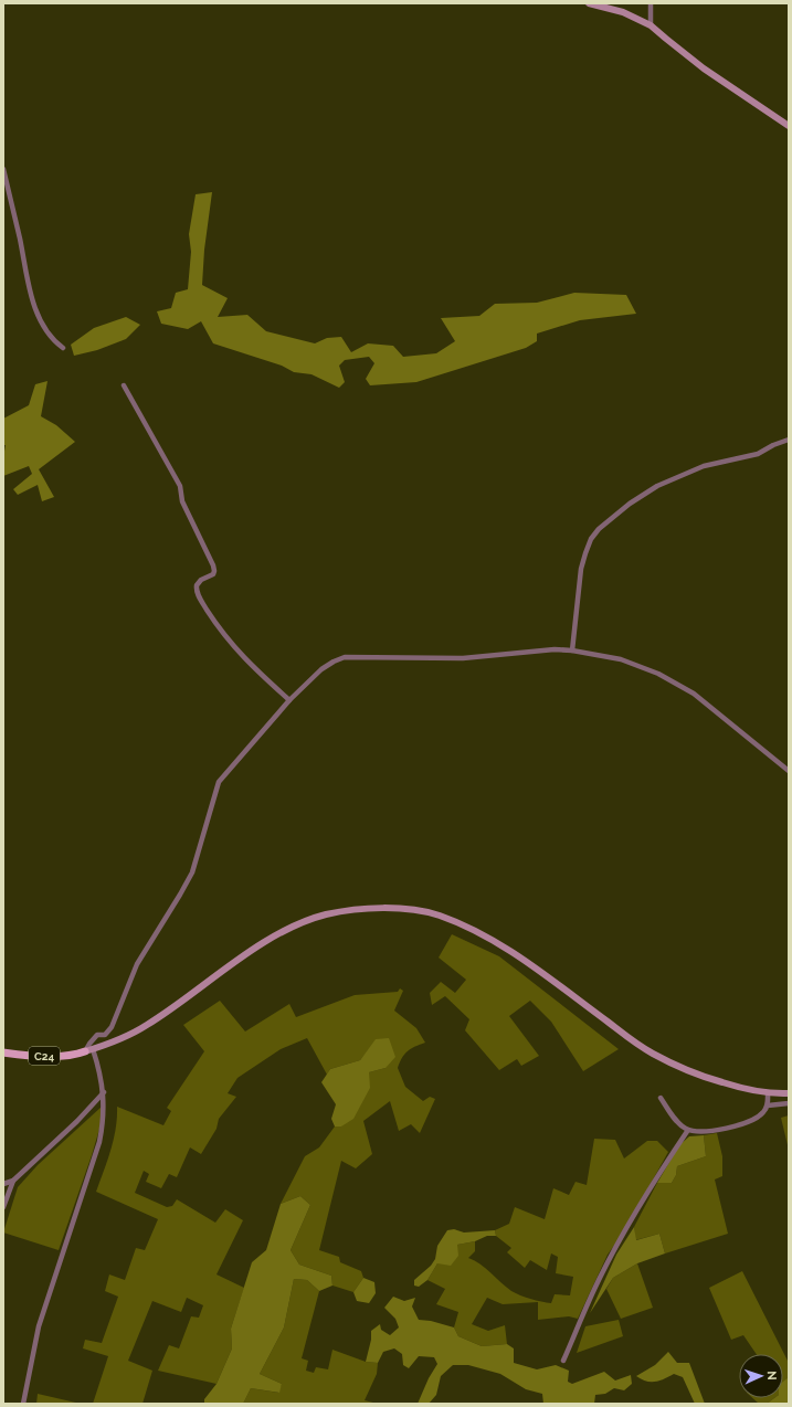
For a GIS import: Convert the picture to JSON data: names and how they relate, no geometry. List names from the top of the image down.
{
  "streets": {
    "main road": ["C24"]
  },
  "north": "right"
}
